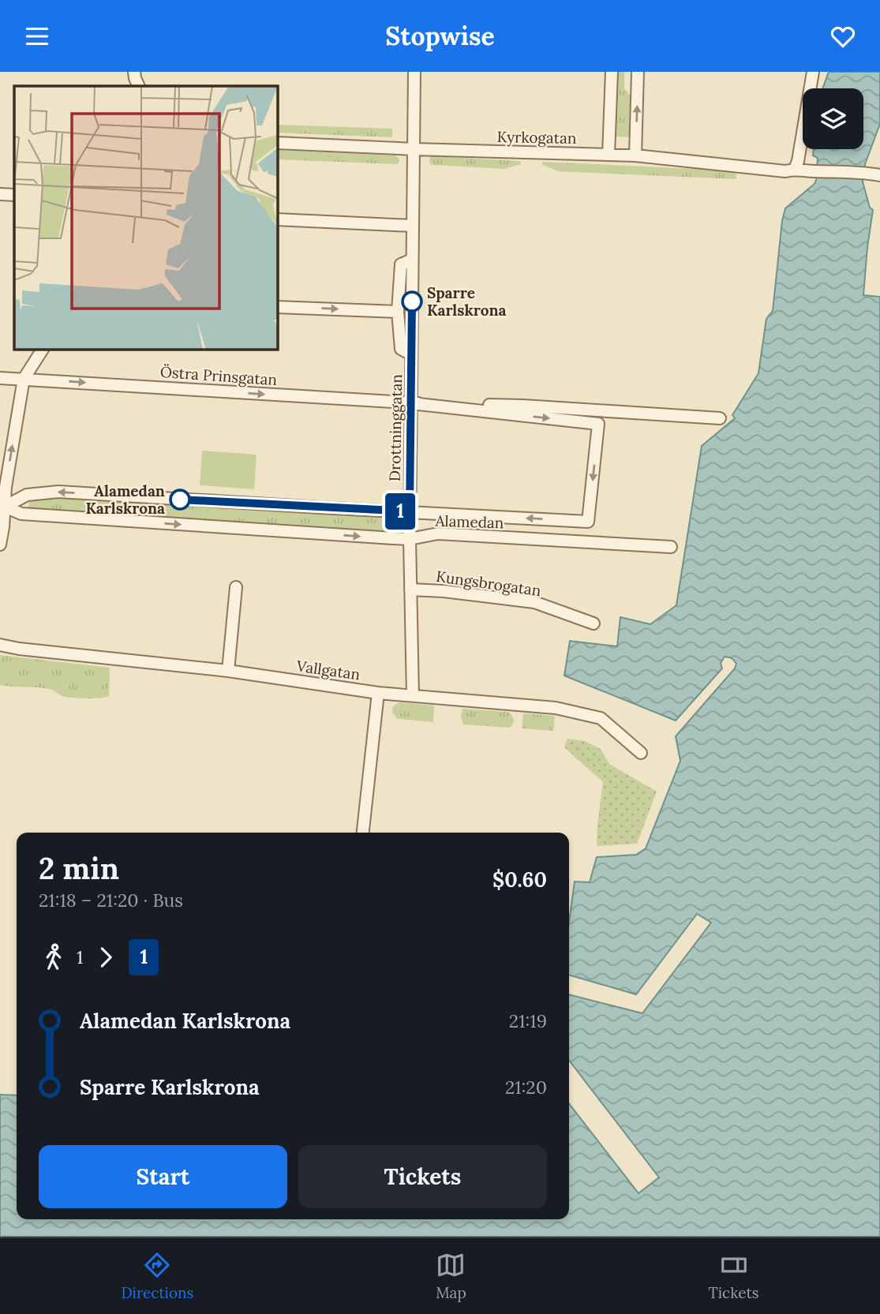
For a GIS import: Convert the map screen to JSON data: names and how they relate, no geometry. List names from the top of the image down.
{
  "streets": {
    "street": [
      "Kyrkogatan",
      "Östra Prinsgatan",
      "Drottninggatan",
      "Alamedan",
      "Kungsbrogatan",
      "Vallgatan"
    ]
  },
  "crossings": [
    ["Kyrkogatan", "Drottninggatan"],
    ["Östra Prinsgatan", "Drottninggatan"],
    ["Östra Prinsgatan", "Alamedan"],
    ["Drottninggatan", "Alamedan"],
    ["Drottninggatan", "Kungsbrogatan"],
    ["Drottninggatan", "Vallgatan"]
  ],
  "places": ["Sparre Karlskrona", "Alamedan Karlskrona"],
  "lines": ["bus line 1"],
  "page": {
    "header": "Stopwise",
    "on_map": "1",
    "heading": ["2 min", "21:18 – 21:20 · Bus", "$0.60"],
    "legs": ["1", "1"],
    "list": [
      {
        "name": "Alamedan Karlskrona",
        "value": "21:19"
      },
      {
        "name": "Sparre Karlskrona",
        "value": "21:20"
      }
    ],
    "buttons": ["Start", "Tickets"],
    "tabs": ["Directions", "Map", "Tickets"]
  }
}
